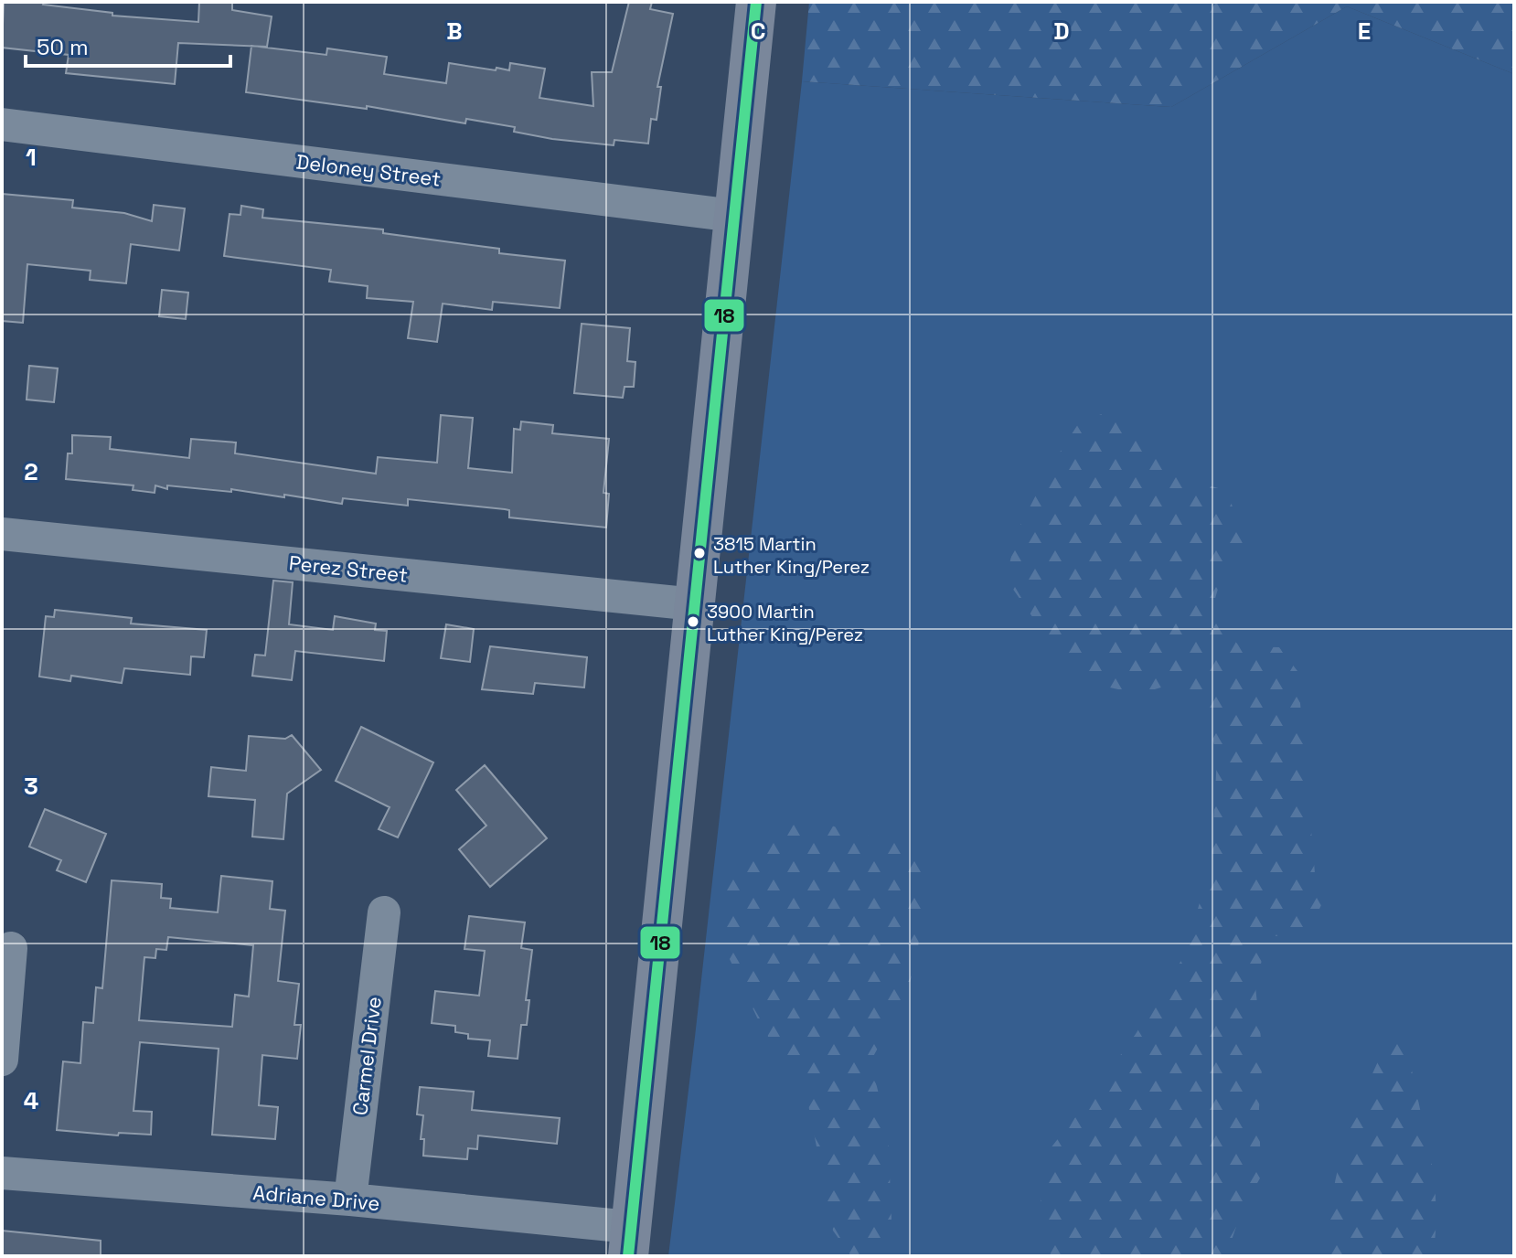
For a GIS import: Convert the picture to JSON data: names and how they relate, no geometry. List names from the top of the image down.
{
  "streets": {
    "street": [
      "Deloney Street",
      "Perez Street",
      "Carmel Drive",
      "Adriane Drive"
    ]
  },
  "crossings": [
    ["Carmel Drive", "Adriane Drive"]
  ],
  "places": ["3815 Martin Luther King/Perez", "3900 Martin Luther King/Perez"],
  "lines": ["transit line 18"],
  "scale_bar": "50 m",
  "grid": {
    "columns": [
      "B",
      "C",
      "D",
      "E"
    ],
    "rows": [
      "1",
      "2",
      "3",
      "4"
    ]
  }
}
